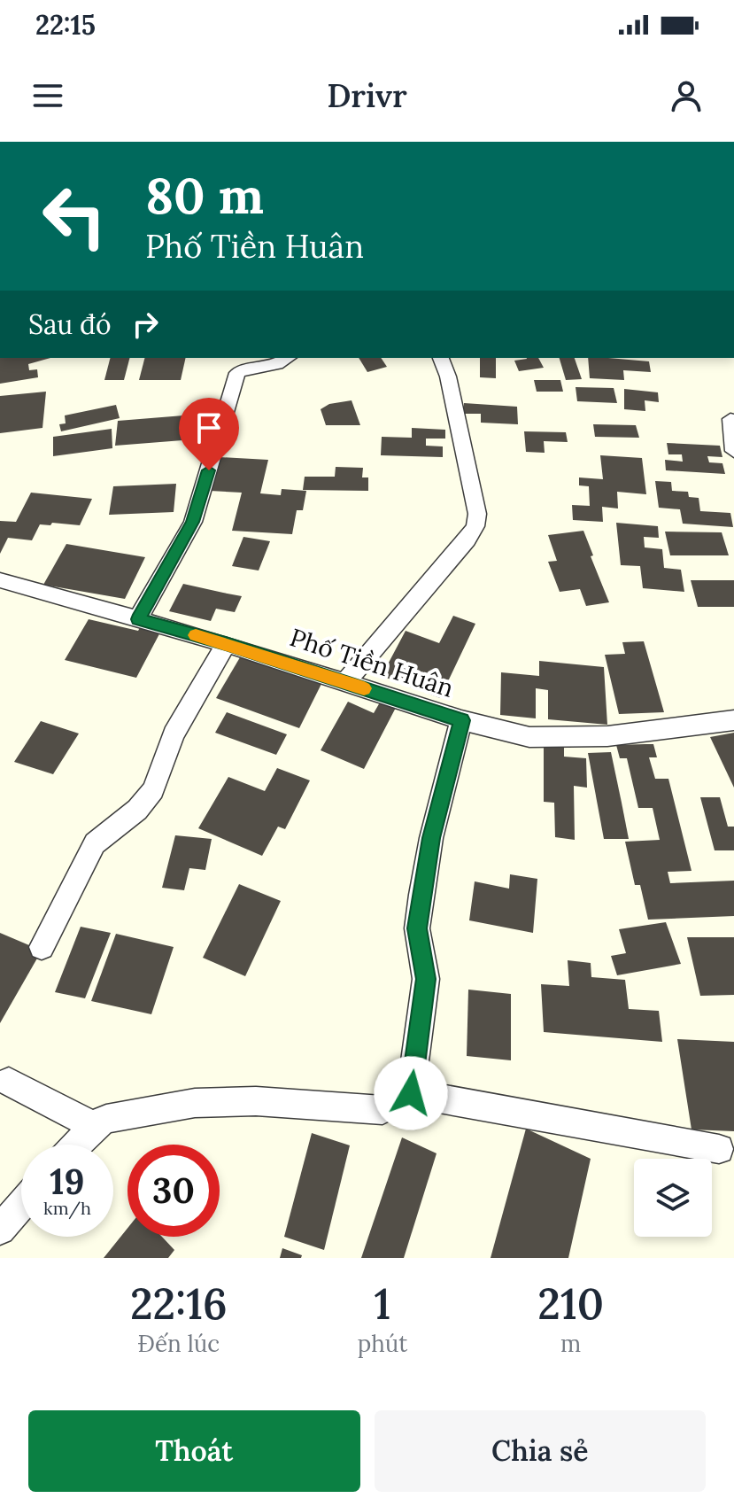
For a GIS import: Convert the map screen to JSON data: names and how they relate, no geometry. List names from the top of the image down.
{
  "streets": {
    "street": ["Phố Tiền Huân"]
  },
  "page": {
    "status": "22:15",
    "header": "Drivr",
    "turn": ["80 m", "Phố Tiền Huân"],
    "then": "Sau đó",
    "speed": "19 km/h",
    "limit": "30",
    "eta": [
      "22:16",
      "Đến lúc",
      "1",
      "phút",
      "210",
      "m"
    ],
    "buttons": ["Thoát", "Chia sẻ"]
  }
}
